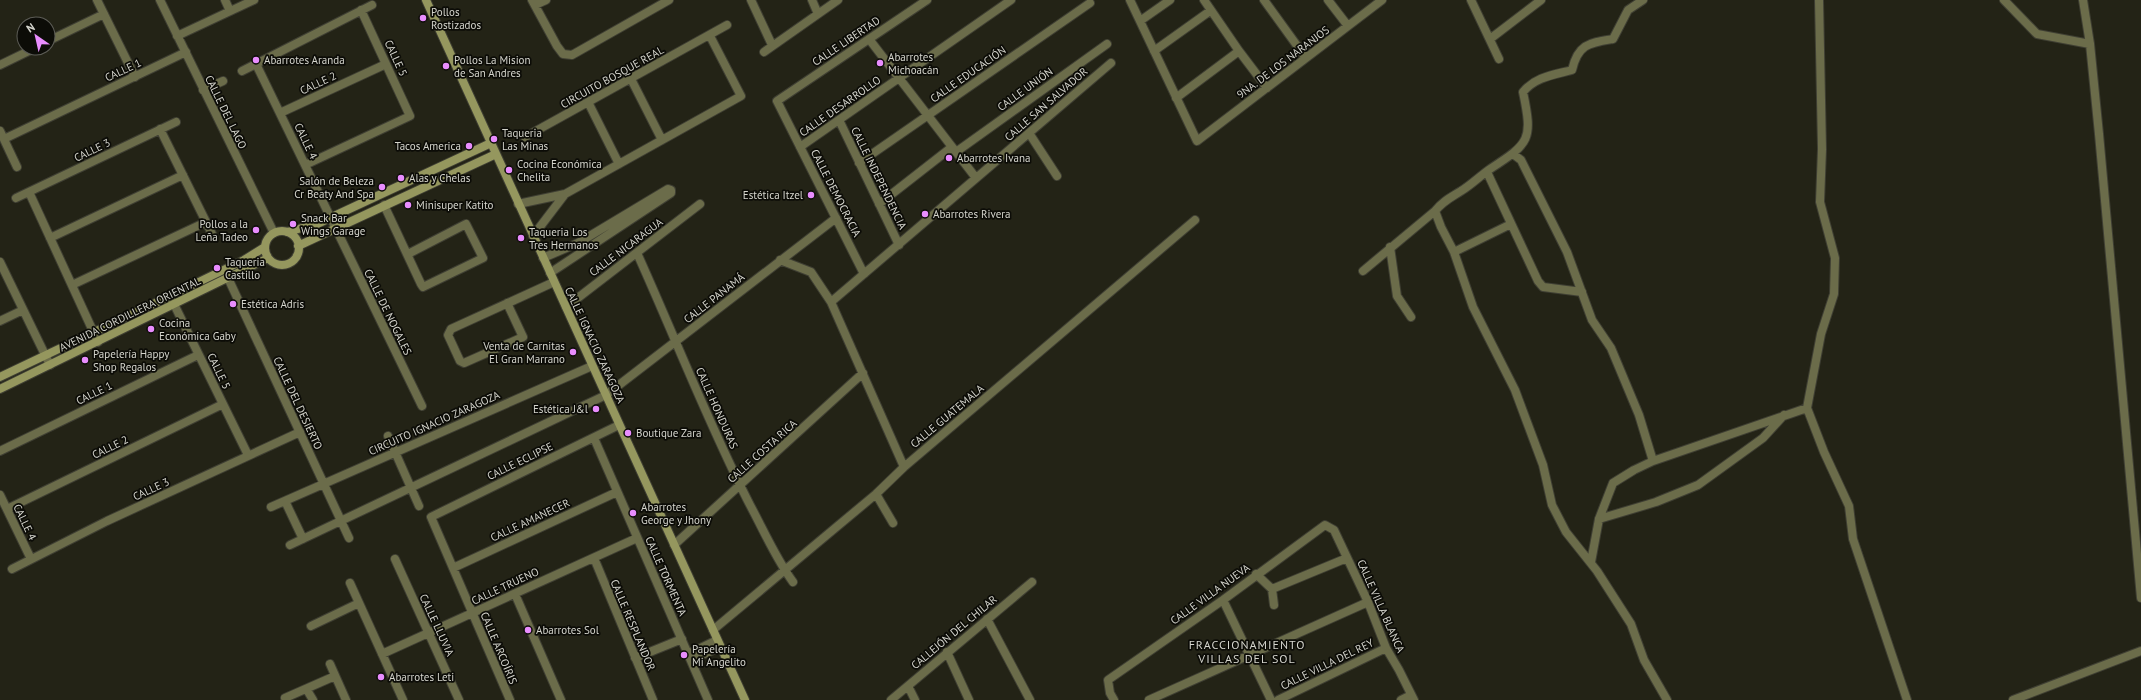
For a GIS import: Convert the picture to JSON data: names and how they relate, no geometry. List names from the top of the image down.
{
  "streets": {
    "street": [
      "CALLE LIBERTAD",
      "CALLE 5",
      "9NA. DE LOS NARANJOS",
      "CALLE 1",
      "CALLE EDUCACIÓN",
      "CIRCUITO BOSQUE REAL",
      "CALLE 2",
      "CALLE UNIÓN",
      "CALLE SAN SALVADOR",
      "CALLE DESARROLLO",
      "CALLE DEL LAGO",
      "CALLE 4",
      "CALLE 3",
      "CALLE INDEPENDENCIA",
      "CALLE DEMOCRACIA",
      "CALLE NICARAGUA",
      "CALLE PANAMÁ",
      "CALLE DE NOGALES",
      "AVENIDA CORDILLERA ORIENTAL",
      "CALLE IGNACIO ZARAGOZA",
      "CALLE DEL DESIERTO",
      "CALLE HONDURAS",
      "CALLE GUATEMALA",
      "CIRCUITO IGNACIO ZARAGOZA",
      "CALLE COSTA RICA",
      "CALLE ECLIPSE",
      "CALLE AMANECER",
      "CALLE TORMENTA",
      "CALLE TRUENO",
      "CALLE VILLA NUEVA",
      "CALLE VILLA BLANCA",
      "CALLE LLUVIA",
      "CALLE RESPLANDOR",
      "CALLEJÓN DEL CHILAR",
      "CALLE ARCOÍRIS",
      "CALLE VILLA DEL REY"
    ]
  },
  "crossings": [
    ["CALLE LIBERTAD", "CALLE DEMOCRACIA"],
    ["CALLE 5", "CALLE 1"],
    ["CALLE 5", "CALLE 2"],
    ["CALLE 5", "CALLE 4"],
    ["CALLE 5", "CALLE 3"],
    ["CALLE 5", "AVENIDA CORDILLERA ORIENTAL"],
    ["CALLE 1", "CALLE DEL LAGO"],
    ["CALLE EDUCACIÓN", "CALLE INDEPENDENCIA"],
    ["CALLE 2", "CALLE 4"],
    ["CALLE UNIÓN", "CALLE INDEPENDENCIA"],
    ["CALLE SAN SALVADOR", "CALLE INDEPENDENCIA"],
    ["CALLE SAN SALVADOR", "CALLE DEMOCRACIA"],
    ["CALLE DESARROLLO", "CALLE INDEPENDENCIA"],
    ["CALLE DESARROLLO", "CALLE DEMOCRACIA"],
    ["CALLE DEL LAGO", "AVENIDA CORDILLERA ORIENTAL"],
    ["CALLE 4", "CALLE 3"],
    ["CALLE 4", "CALLE DE NOGALES"],
    ["CALLE 3", "CALLE DEL DESIERTO"],
    ["CALLE DEMOCRACIA", "CALLE PANAMÁ"],
    ["CALLE NICARAGUA", "CALLE IGNACIO ZARAGOZA"],
    ["CALLE NICARAGUA", "CALLE HONDURAS"],
    ["CALLE PANAMÁ", "CALLE IGNACIO ZARAGOZA"],
    ["CALLE PANAMÁ", "CALLE HONDURAS"],
    ["AVENIDA CORDILLERA ORIENTAL", "CALLE DEL DESIERTO"],
    ["CALLE IGNACIO ZARAGOZA", "CALLE GUATEMALA"],
    ["CALLE IGNACIO ZARAGOZA", "CIRCUITO IGNACIO ZARAGOZA"],
    ["CALLE IGNACIO ZARAGOZA", "CALLE COSTA RICA"],
    ["CALLE IGNACIO ZARAGOZA", "CALLE ECLIPSE"],
    ["CALLE DEL DESIERTO", "CIRCUITO IGNACIO ZARAGOZA"],
    ["CALLE HONDURAS", "CALLE GUATEMALA"],
    ["CALLE HONDURAS", "CALLE COSTA RICA"],
    ["CALLE ECLIPSE", "CALLE TORMENTA"],
    ["CALLE ECLIPSE", "CALLE ARCOÍRIS"],
    ["CALLE AMANECER", "CALLE TORMENTA"],
    ["CALLE AMANECER", "CALLE ARCOÍRIS"],
    ["CALLE TORMENTA", "CALLE TRUENO"],
    ["CALLE TRUENO", "CALLE LLUVIA"],
    ["CALLE TRUENO", "CALLE RESPLANDOR"],
    ["CALLE TRUENO", "CALLE ARCOÍRIS"],
    ["CALLE VILLA NUEVA", "CALLE VILLA BLANCA"],
    ["CALLE VILLA BLANCA", "CALLE VILLA DEL REY"]
  ],
  "districts": ["FRACCIONAMIENTO VILLAS DEL SOL"],
  "places": [
    "Pollos Rostizados",
    "Abarrotes Aranda",
    "Abarrotes Michoacán",
    "Pollos La Mision de San Andres",
    "Taqueria Las Minas",
    "Tacos America",
    "Abarrotes Ivana",
    "Cocina Económica Chelita",
    "Alas y Chelas",
    "Salón de Beleza Cr Beaty And Spa",
    "Estética Itzel",
    "Minisuper Katito",
    "Abarrotes Rivera",
    "Snack Bar Wings Garage",
    "Pollos a la Leña Tadeo",
    "Taqueria Los Tres Hermanos",
    "Taqueria Castillo",
    "Estética Adris",
    "Cocina Económica Gaby",
    "Venta de Carnitas El Gran Marrano",
    "Papelería Happy Shop Regalos",
    "Estética J&l",
    "Boutique Zara",
    "Abarrotes George y Jhony",
    "Abarrotes Sol",
    "Papelería Mi Angelito",
    "Abarrotes Leti"
  ],
  "north": "top left"
}
